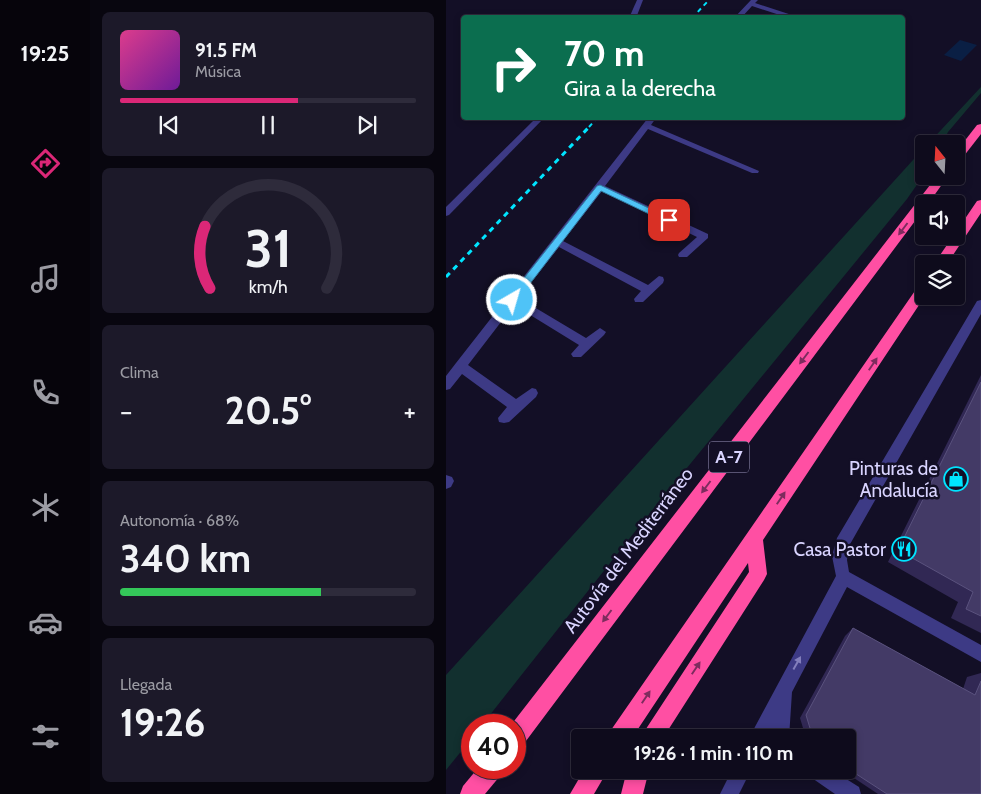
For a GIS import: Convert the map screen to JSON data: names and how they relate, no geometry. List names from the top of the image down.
{
  "streets": {
    "highway": ["A-7", "Autovía del Mediterráneo"]
  },
  "places": {
    "shop": ["Pinturas de Andalucía"],
    "restaurant": ["Casa Pastor"]
  },
  "north": "top",
  "page": {
    "tabs": "19:25",
    "turn": ["70 m", "Gira a la derecha"],
    "song": ["91.5 FM", "Música"],
    "tile": [
      "Clima",
      ["Autonomía · 68%", "340 km"],
      ["Llegada", "19:26"]
    ],
    "heat": ["−", "20.5°", "+"],
    "limit": "40",
    "trip": "19:26 · 1 min · 110 m",
    "gauge": ["31", "km/h"]
  }
}
